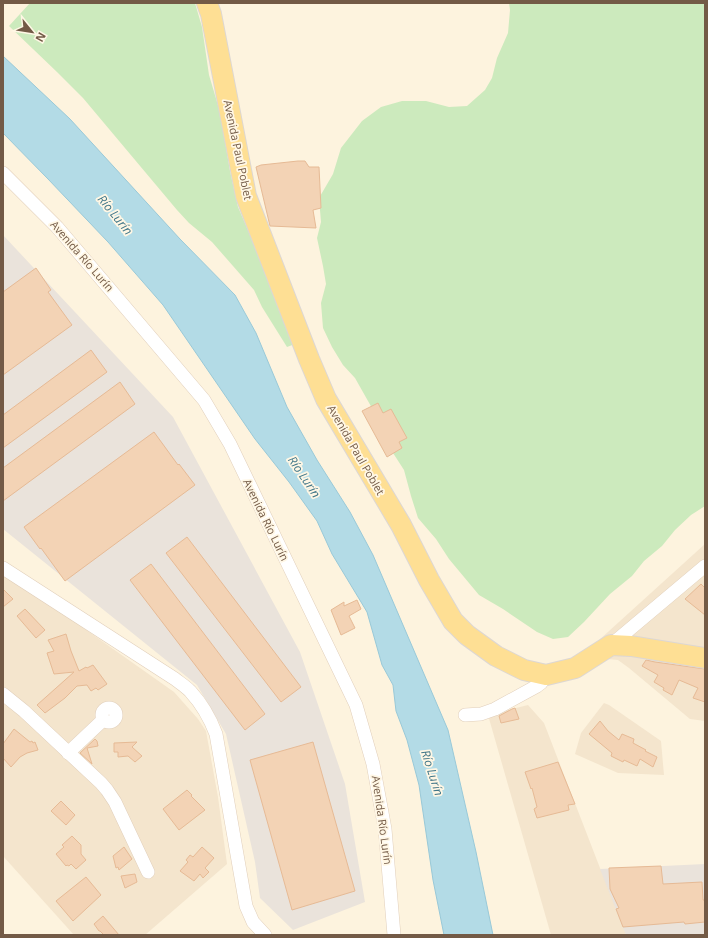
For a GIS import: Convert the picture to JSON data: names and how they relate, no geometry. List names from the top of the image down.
{
  "streets": {
    "main road": ["Avenida Paul Poblet"],
    "street": ["Avenida Río Lurín"]
  },
  "water": ["Río Lurín"],
  "north": "bottom right"
}
